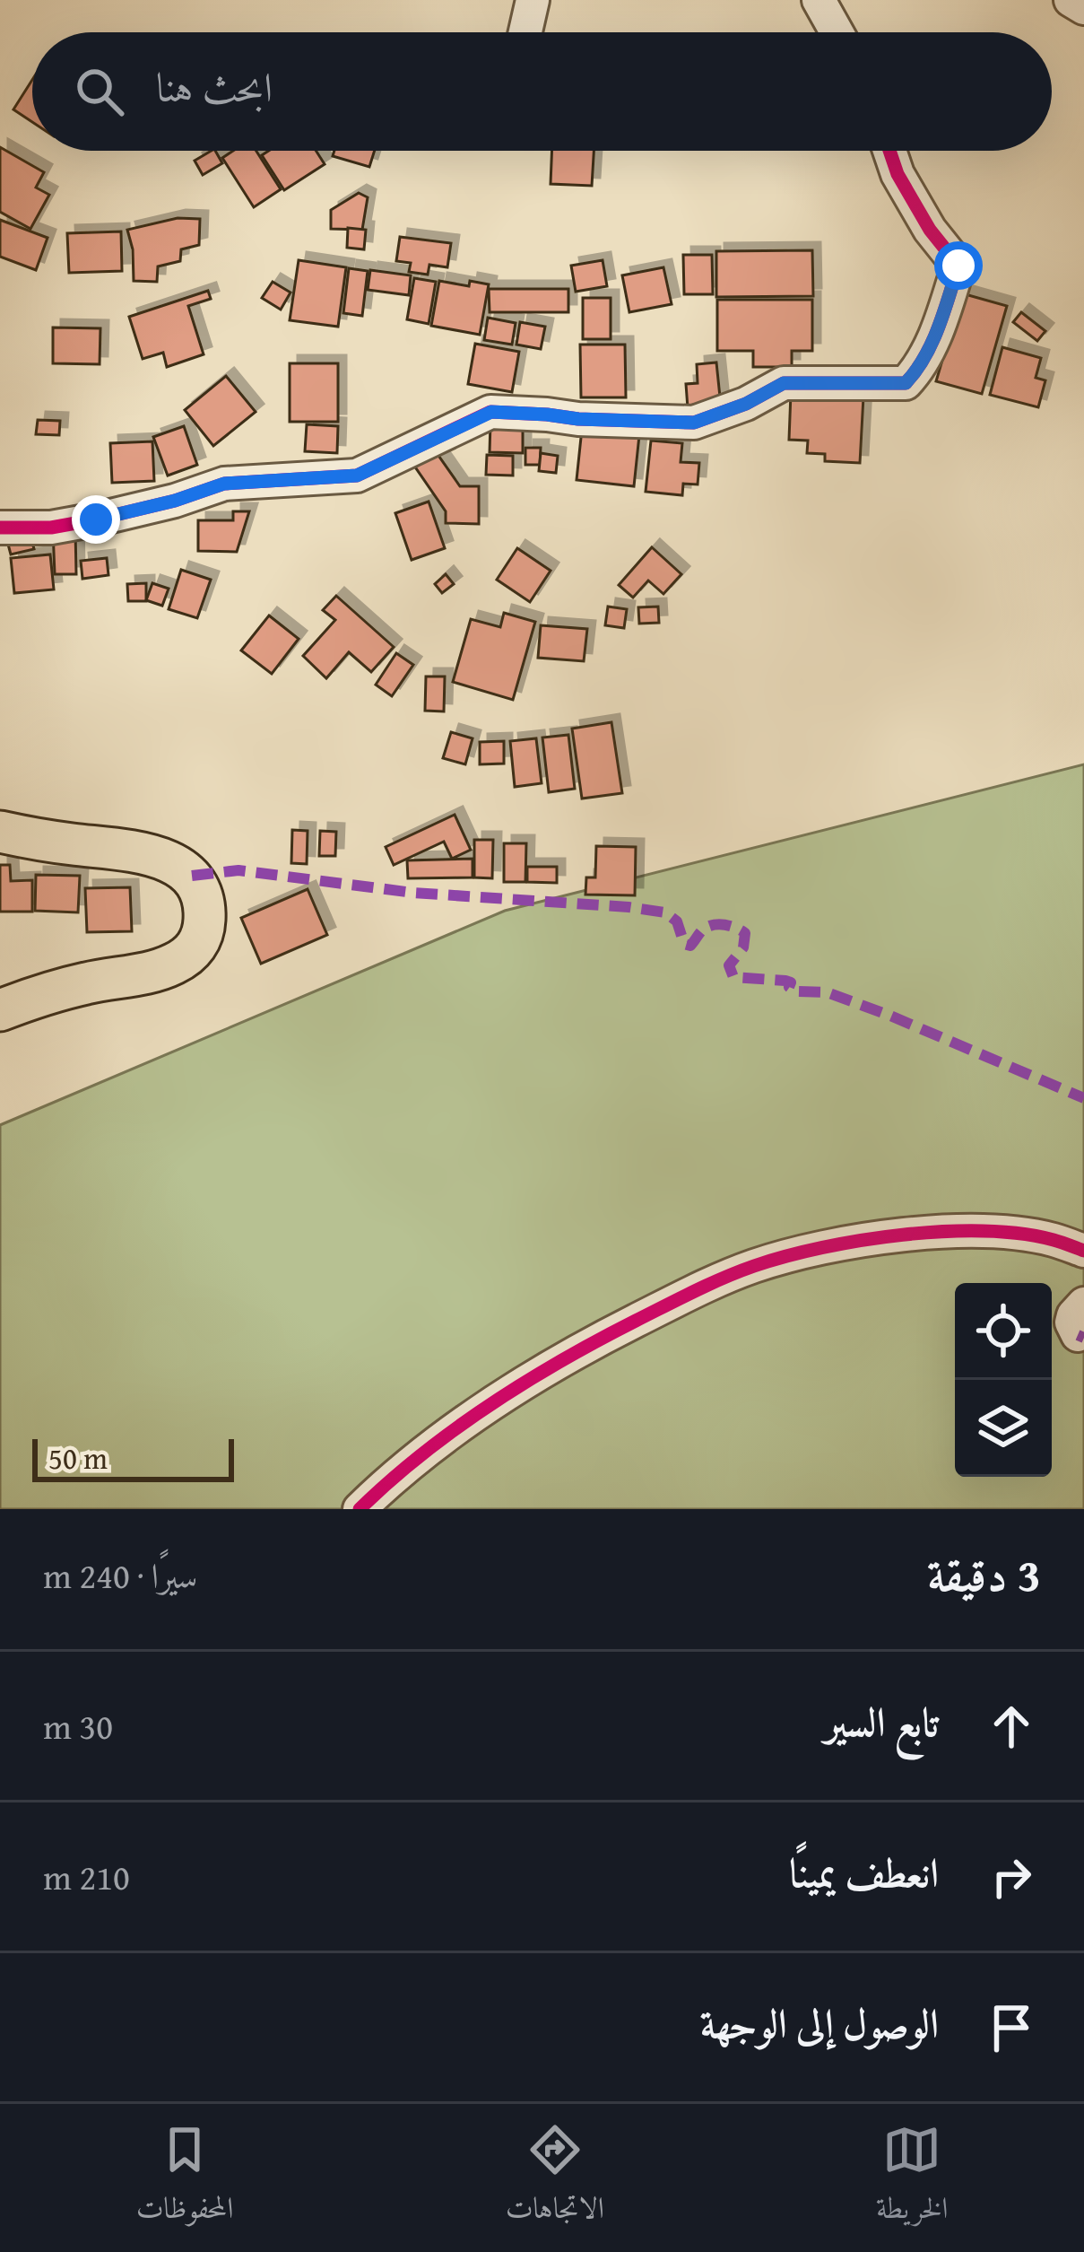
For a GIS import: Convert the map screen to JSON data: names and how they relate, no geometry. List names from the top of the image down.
{
  "scale_bar": "50 m",
  "page": {
    "search": "ابحث هنا",
    "scale": "50 m",
    "heading": ["3 دقيقة", "سيرًا · 240 m"],
    "list": [
      ["تابع السير", "30 m"],
      ["انعطف يمينًا", "210 m"],
      "الوصول إلى الوجهة"
    ],
    "nav": ["الخريطة", "الاتجاهات", "المحفوظات"]
  }
}
